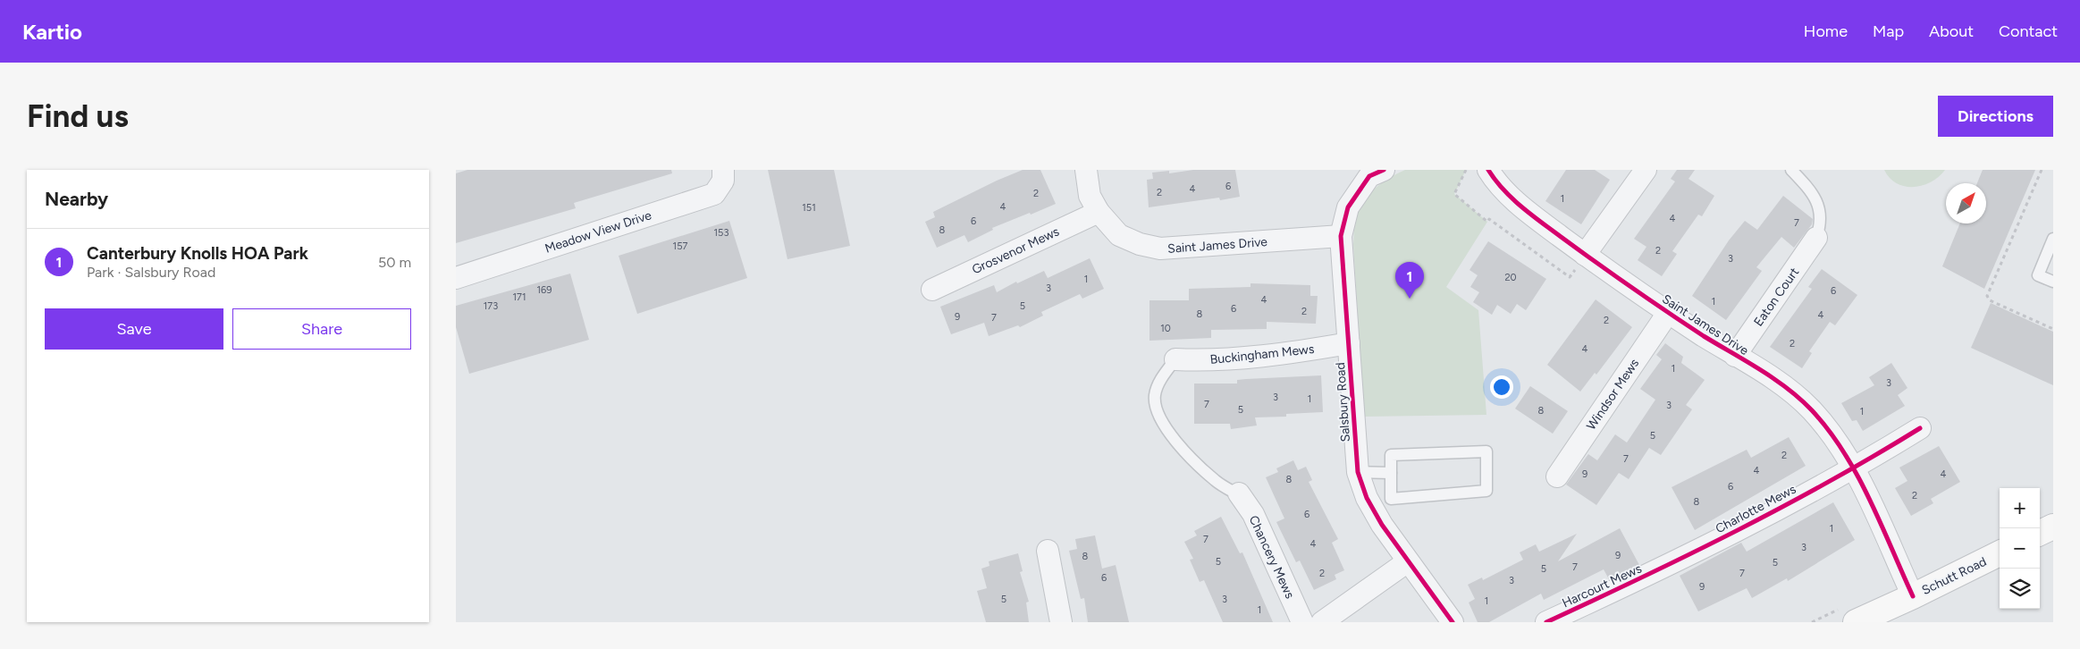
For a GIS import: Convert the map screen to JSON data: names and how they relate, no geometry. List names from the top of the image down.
{
  "streets": {
    "street": [
      "Meadow View Drive",
      "Saint James Drive",
      "Grosvenor Mews",
      "Eaton Court",
      "Buckingham Mews",
      "Windsor Mews",
      "Salsbury Road",
      "Charlotte Mews",
      "Chancery Mews",
      "Schutt Road",
      "Harcourt Mews"
    ]
  },
  "crossings": [
    ["Saint James Drive", "Grosvenor Mews"],
    ["Saint James Drive", "Eaton Court"],
    ["Saint James Drive", "Windsor Mews"],
    ["Saint James Drive", "Salsbury Road"],
    ["Saint James Drive", "Charlotte Mews"],
    ["Saint James Drive", "Schutt Road"],
    ["Buckingham Mews", "Salsbury Road"],
    ["Charlotte Mews", "Harcourt Mews"]
  ],
  "house_numbers": [
    "6",
    "4",
    "2",
    "2",
    "1",
    "4",
    "151",
    "4",
    "6",
    "7",
    "8",
    "153",
    "157",
    "2",
    "3",
    "20",
    "1",
    "3",
    "169",
    "6",
    "171",
    "4",
    "1",
    "173",
    "5",
    "6",
    "2",
    "8",
    "4",
    "9",
    "7",
    "2",
    "10",
    "2",
    "4",
    "1",
    "3",
    "3",
    "1",
    "7",
    "3",
    "5",
    "8",
    "1",
    "5",
    "2",
    "7",
    "4",
    "9",
    "4",
    "8",
    "6",
    "2",
    "8",
    "6",
    "1",
    "7",
    "4",
    "3",
    "9",
    "8",
    "5",
    "5",
    "7",
    "5",
    "2",
    "7",
    "6",
    "3",
    "9",
    "5",
    "3",
    "1",
    "1"
  ],
  "north": "top right",
  "page": {
    "header": "Kartio",
    "nav": [
      "Home",
      "Map",
      "About",
      "Contact"
    ],
    "buttons": [
      "Directions",
      ["Save", "Share"]
    ],
    "title": "Find us",
    "heading": "Nearby",
    "list": [
      {
        "mark": "1",
        "name": "Canterbury Knolls HOA Park",
        "note": "Park · Salsbury Road",
        "value": "50 m"
      }
    ],
    "pins": "1",
    "map_buttons": ["+", "−"]
  }
}
